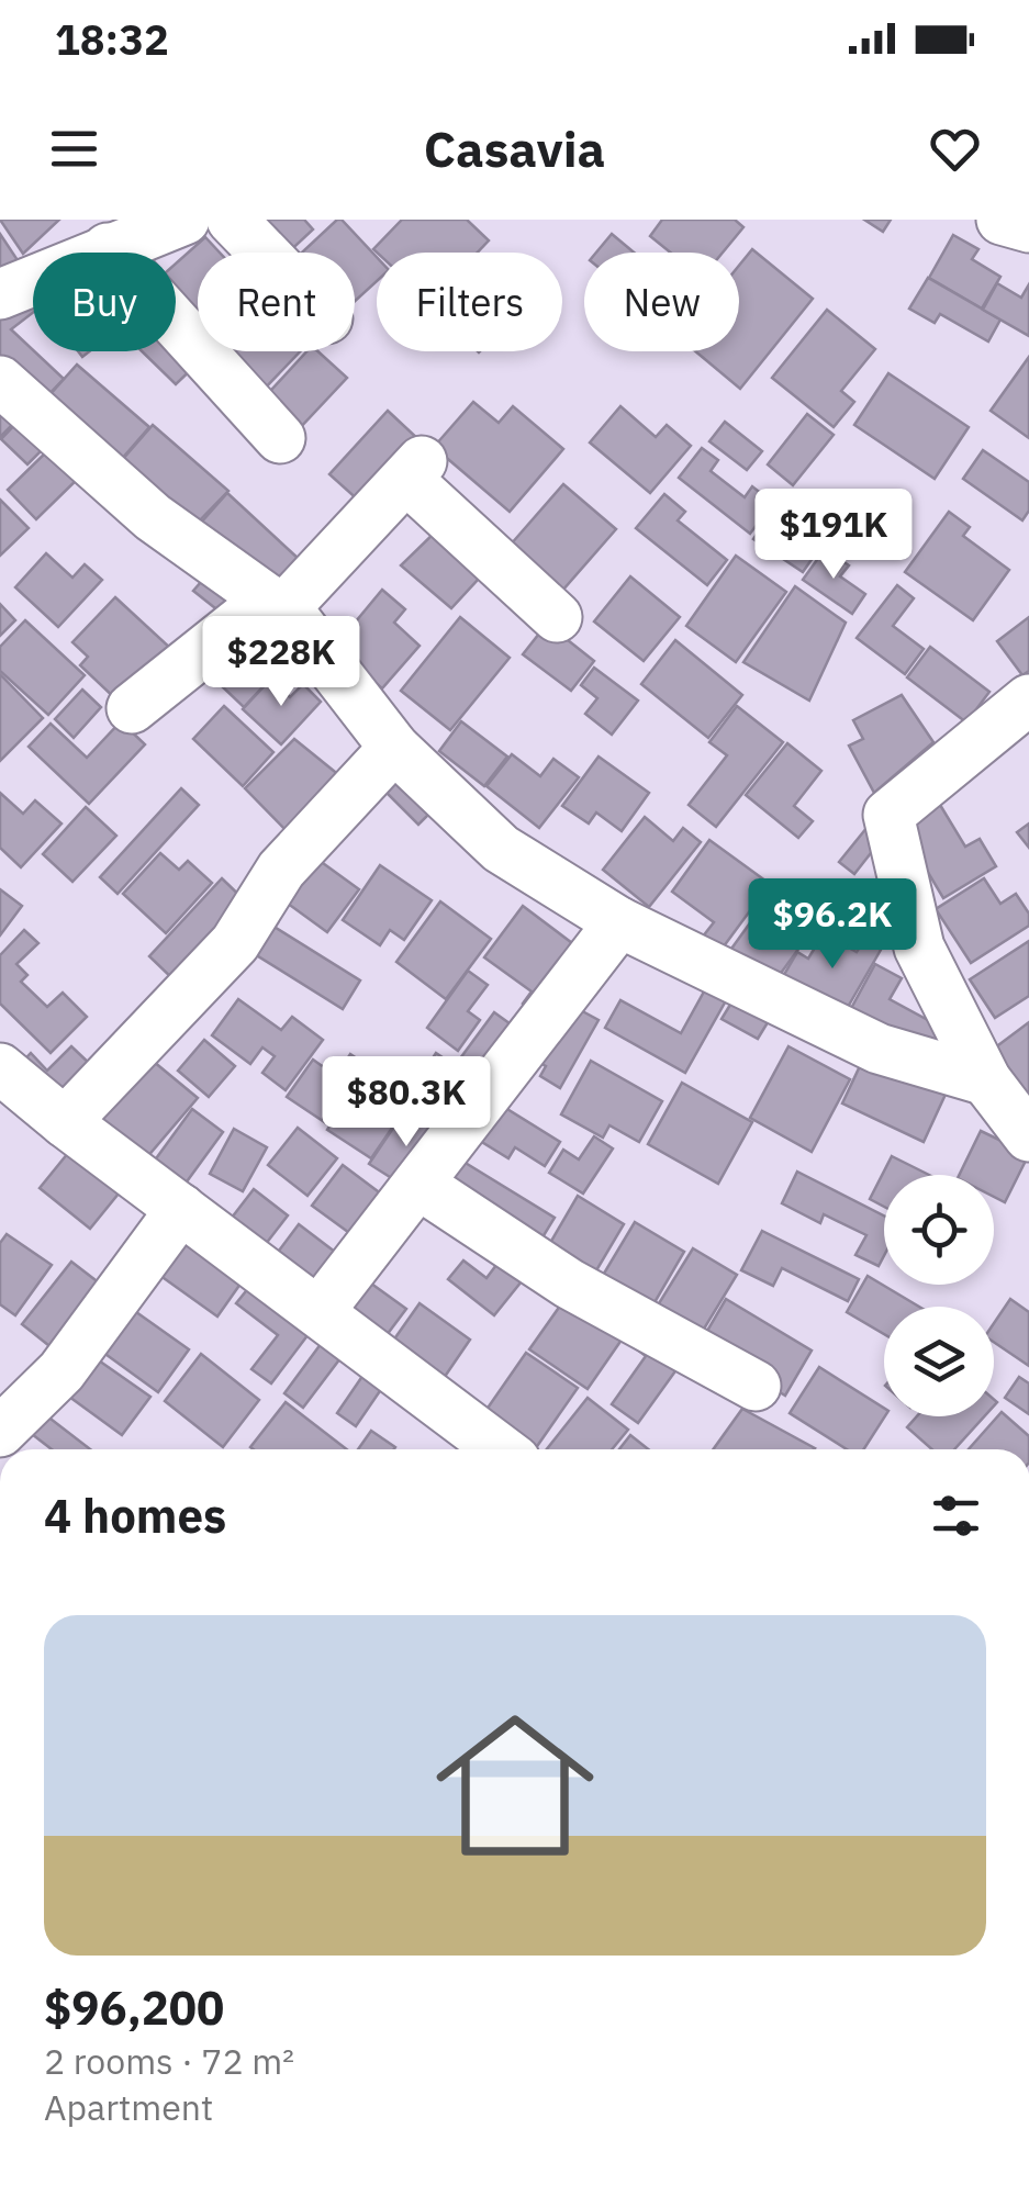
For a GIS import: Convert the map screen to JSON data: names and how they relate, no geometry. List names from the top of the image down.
{
  "page": {
    "status": "18:32",
    "header": "Casavia",
    "chip": [
      "Buy",
      "Rent",
      "Filters",
      "New"
    ],
    "price": [
      "$191K",
      "$228K",
      "$96.2K",
      "$80.3K"
    ],
    "heading": "4 homes",
    "list": [
      {
        "name": "$96,200",
        "note": "2 rooms · 72 m² · Apartment"
      }
    ]
  }
}
